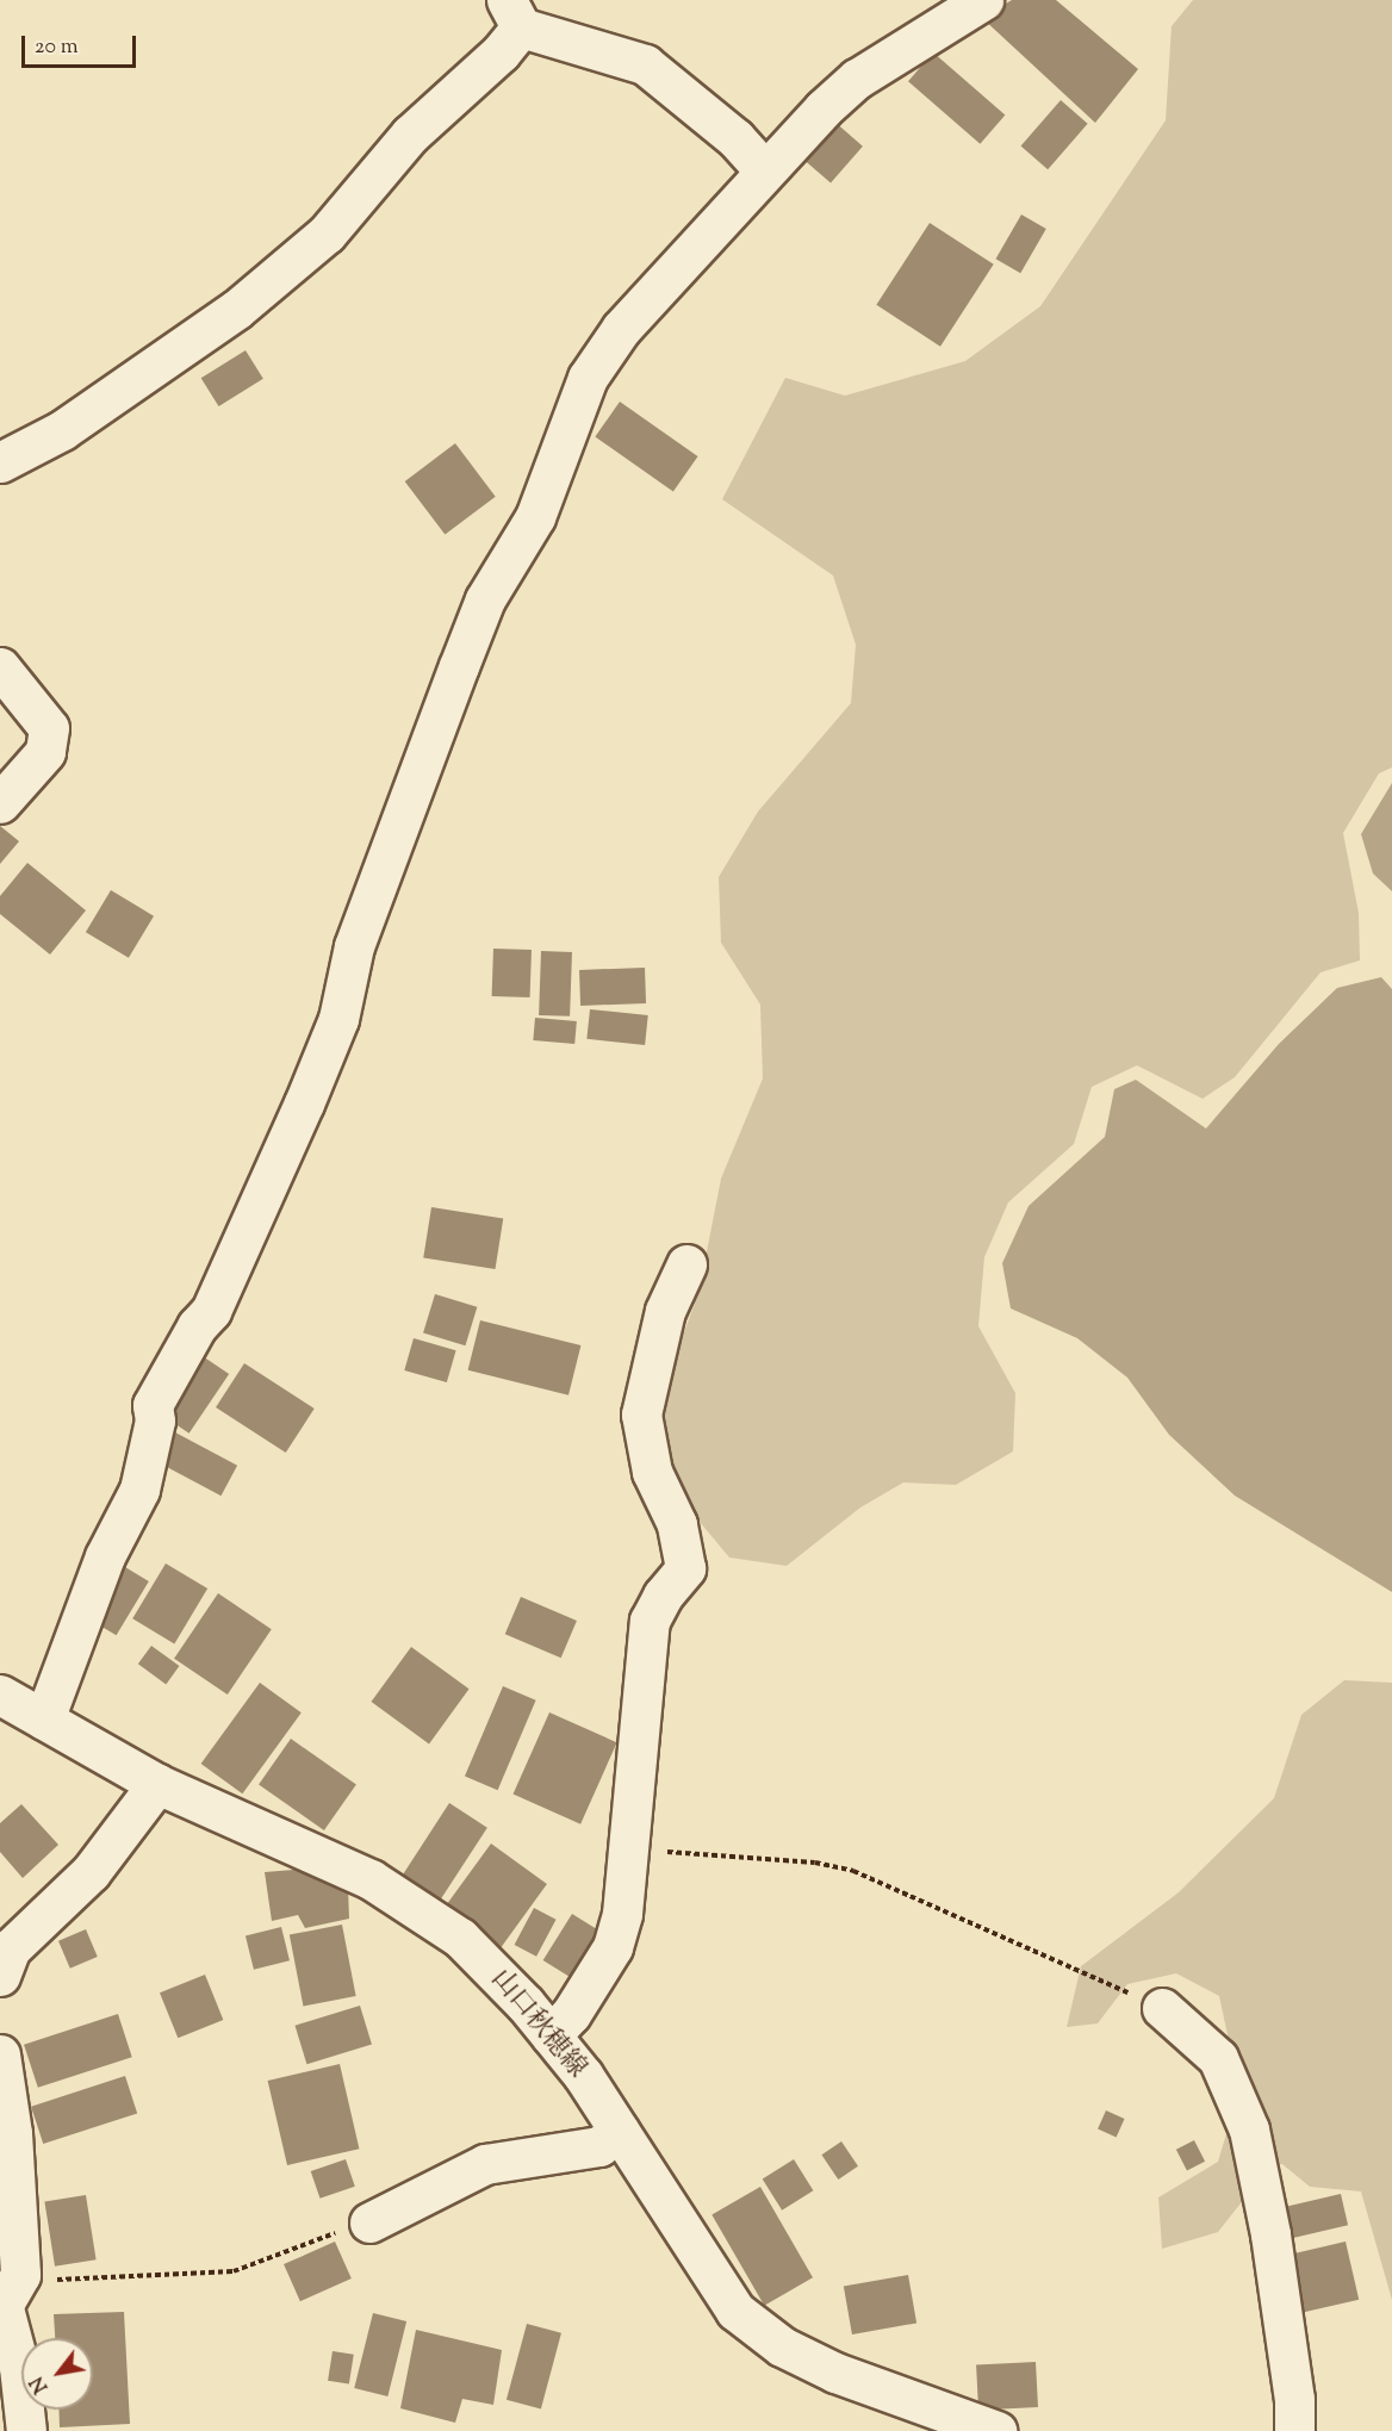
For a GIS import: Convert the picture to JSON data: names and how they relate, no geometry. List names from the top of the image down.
{
  "streets": {
    "street": ["山口秋穂線"]
  },
  "scale_bar": "20 m",
  "north": "bottom left"
}
